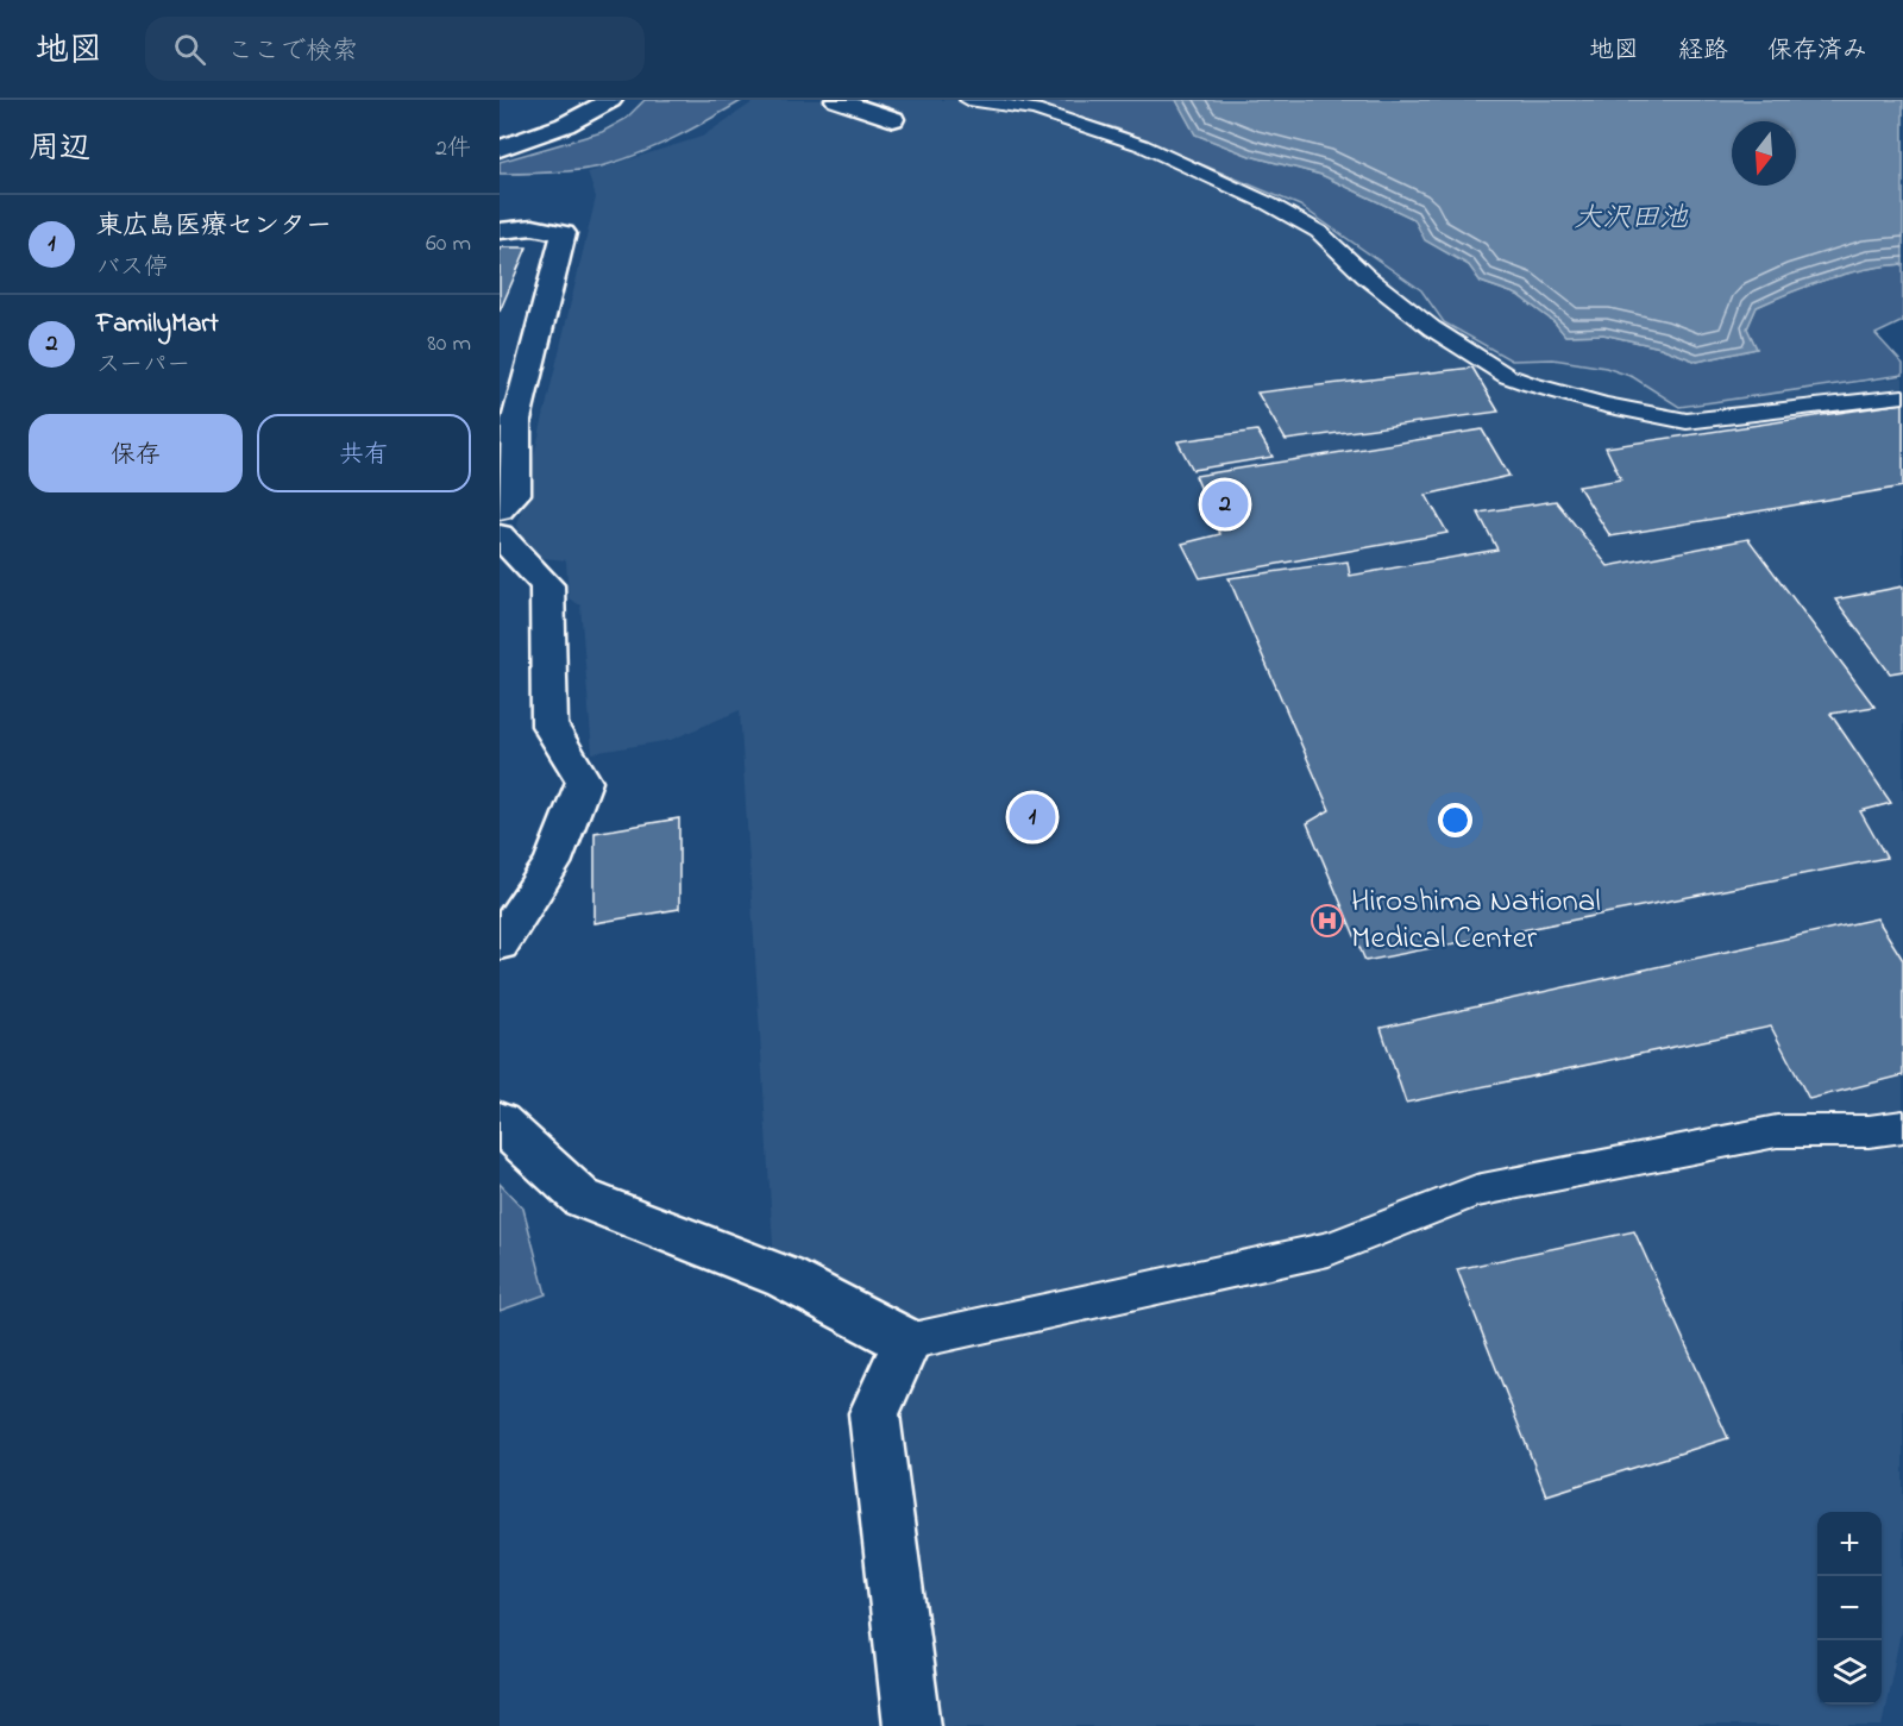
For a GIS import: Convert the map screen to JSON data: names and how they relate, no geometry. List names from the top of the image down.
{
  "water": ["大沢田池"],
  "places": {
    "hospital": ["Hiroshima National Medical Center"]
  },
  "north": "bottom",
  "page": {
    "header": "地図",
    "search": "ここで検索",
    "nav": ["地図", "経路", "保存済み"],
    "heading": ["周辺", "2件"],
    "list": [
      {
        "mark": "1",
        "name": "東広島医療センター",
        "note": "バス停",
        "value": "60 m"
      },
      {
        "mark": "2",
        "name": "FamilyMart",
        "note": "スーパー",
        "value": "80 m"
      }
    ],
    "buttons": ["保存", "共有"],
    "pins": ["2", "1"],
    "map_buttons": ["+", "−"]
  }
}
